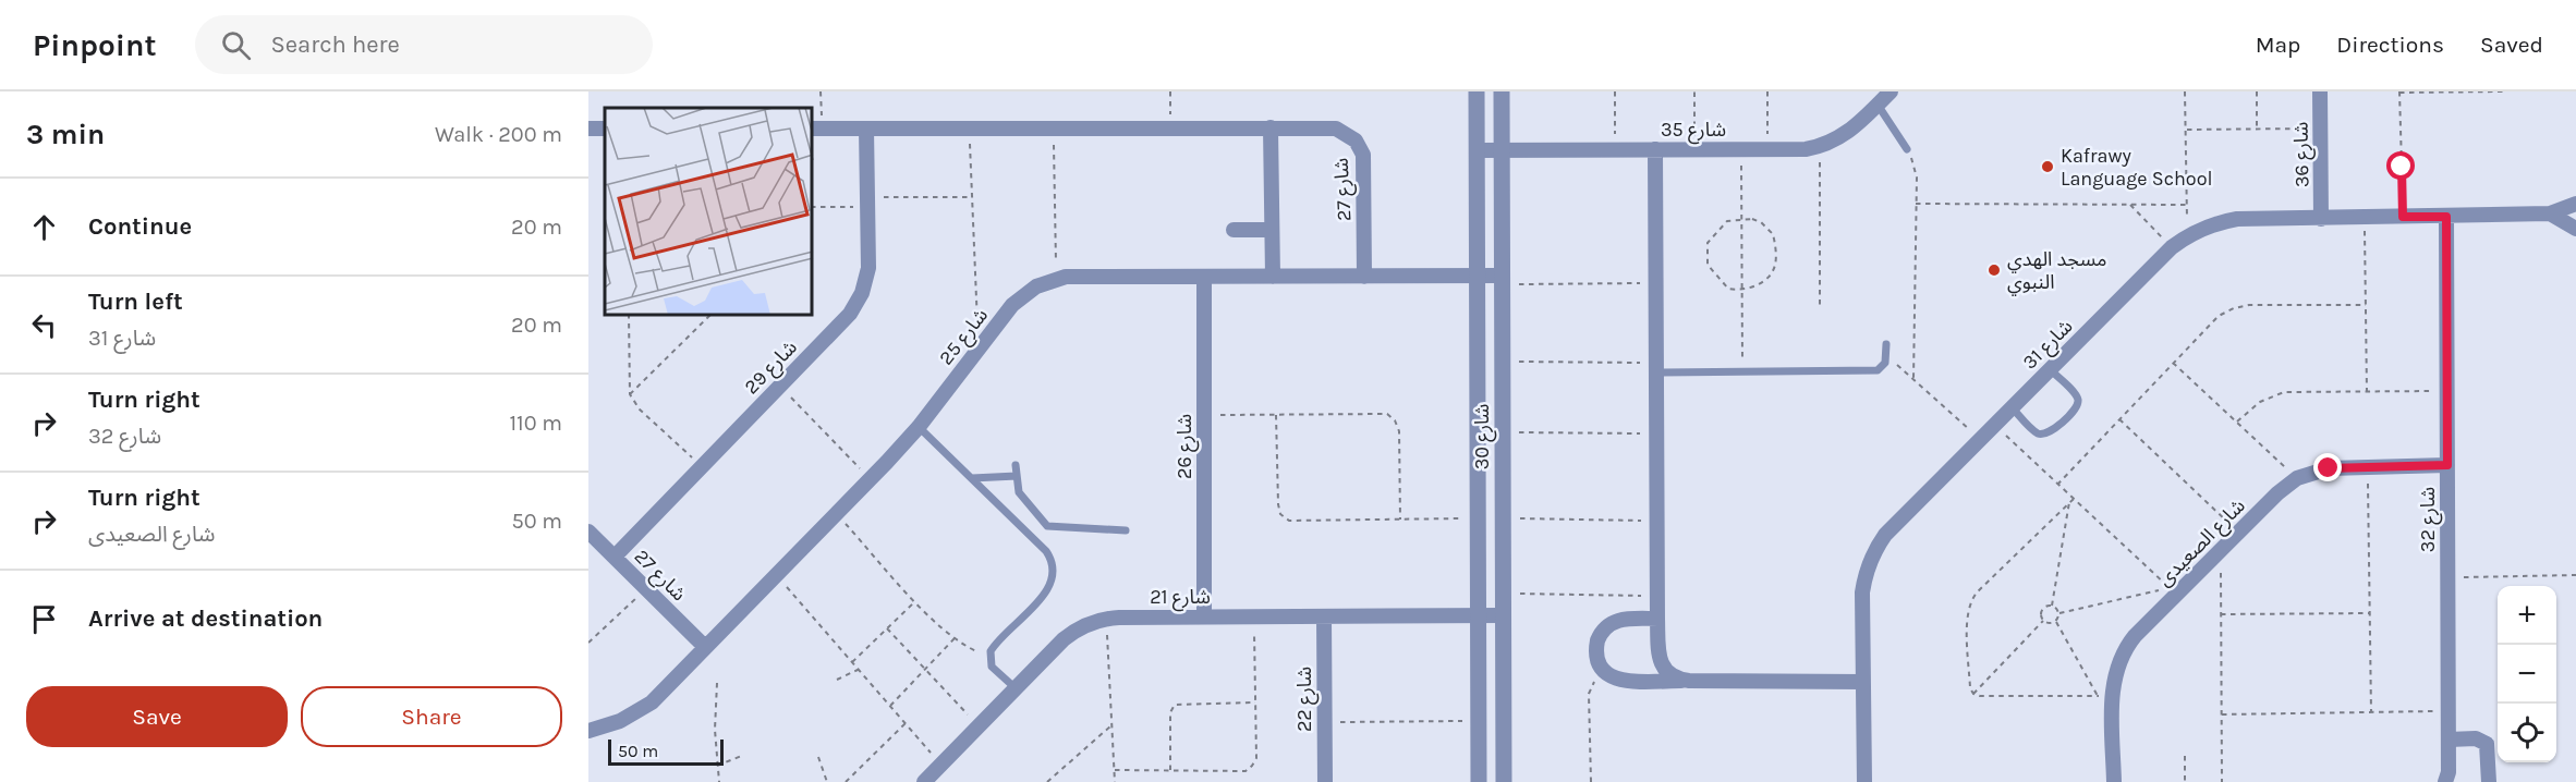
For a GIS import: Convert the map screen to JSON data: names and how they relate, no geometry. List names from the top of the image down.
{
  "streets": {
    "street": [
      "شارع 35",
      "شارع 36",
      "شارع 27",
      "شارع 25",
      "شارع 31",
      "شارع 29",
      "شارع 30",
      "شارع 26",
      "شارع 32",
      "شارع الصعيدى",
      "شارع 21",
      "شارع 22"
    ]
  },
  "crossings": [
    ["شارع 35", "شارع 30"],
    ["شارع 36", "شارع 31"],
    ["شارع 27", "شارع 25"],
    ["شارع 27", "شارع 29"],
    ["شارع 25", "شارع 30"],
    ["شارع 25", "شارع 26"],
    ["شارع 31", "شارع 32"],
    ["شارع 30", "شارع 21"],
    ["شارع 26", "شارع 21"],
    ["شارع 32", "شارع الصعيدى"],
    ["شارع 21", "شارع 22"]
  ],
  "places": ["Kafrawy Language School", "مسجد الهدي النبوي"],
  "scale_bar": "50 m",
  "page": {
    "header": "Pinpoint",
    "search": "Search here",
    "nav": ["Map", "Directions", "Saved"],
    "heading": ["3 min", "Walk · 200 m"],
    "list": [
      ["Continue", "20 m"],
      ["Turn left", "شارع 31", "20 m"],
      ["Turn right", "شارع 32", "110 m"],
      ["Turn right", "شارع الصعيدى", "50 m"],
      "Arrive at destination"
    ],
    "map_buttons": ["+", "−"],
    "buttons": ["Save", "Share"],
    "scale": "50 m"
  }
}
